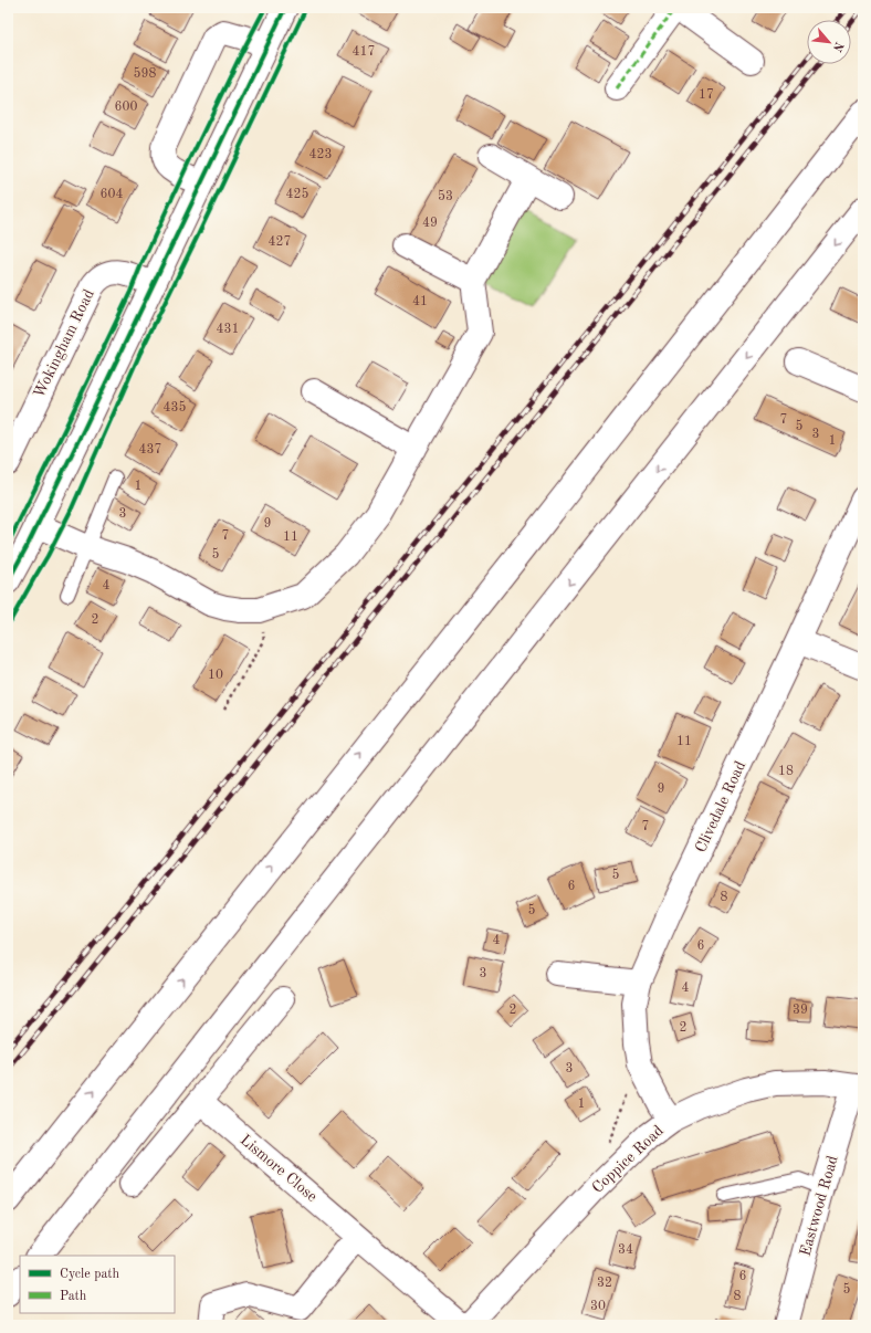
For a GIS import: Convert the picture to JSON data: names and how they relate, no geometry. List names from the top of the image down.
{
  "streets": {
    "street": [
      "Wokingham Road",
      "Clivedale Road",
      "Coppice Road",
      "Lismore Close",
      "Eastwood Road"
    ]
  },
  "crossings": [
    ["Clivedale Road", "Coppice Road"],
    ["Coppice Road", "Eastwood Road"]
  ],
  "house_numbers": [
    "417",
    "598",
    "17",
    "600",
    "423",
    "604",
    "425",
    "53",
    "49",
    "427",
    "41",
    "431",
    "435",
    "7",
    "5",
    "3",
    "1",
    "437",
    "1",
    "3",
    "9",
    "7",
    "11",
    "5",
    "4",
    "2",
    "10",
    "11",
    "18",
    "9",
    "7",
    "5",
    "6",
    "8",
    "5",
    "4",
    "6",
    "3",
    "4",
    "2",
    "39",
    "2",
    "3",
    "1",
    "34",
    "6",
    "32",
    "5",
    "8",
    "30"
  ],
  "legend": ["Cycle path", "Path"],
  "north": "bottom right"
}
